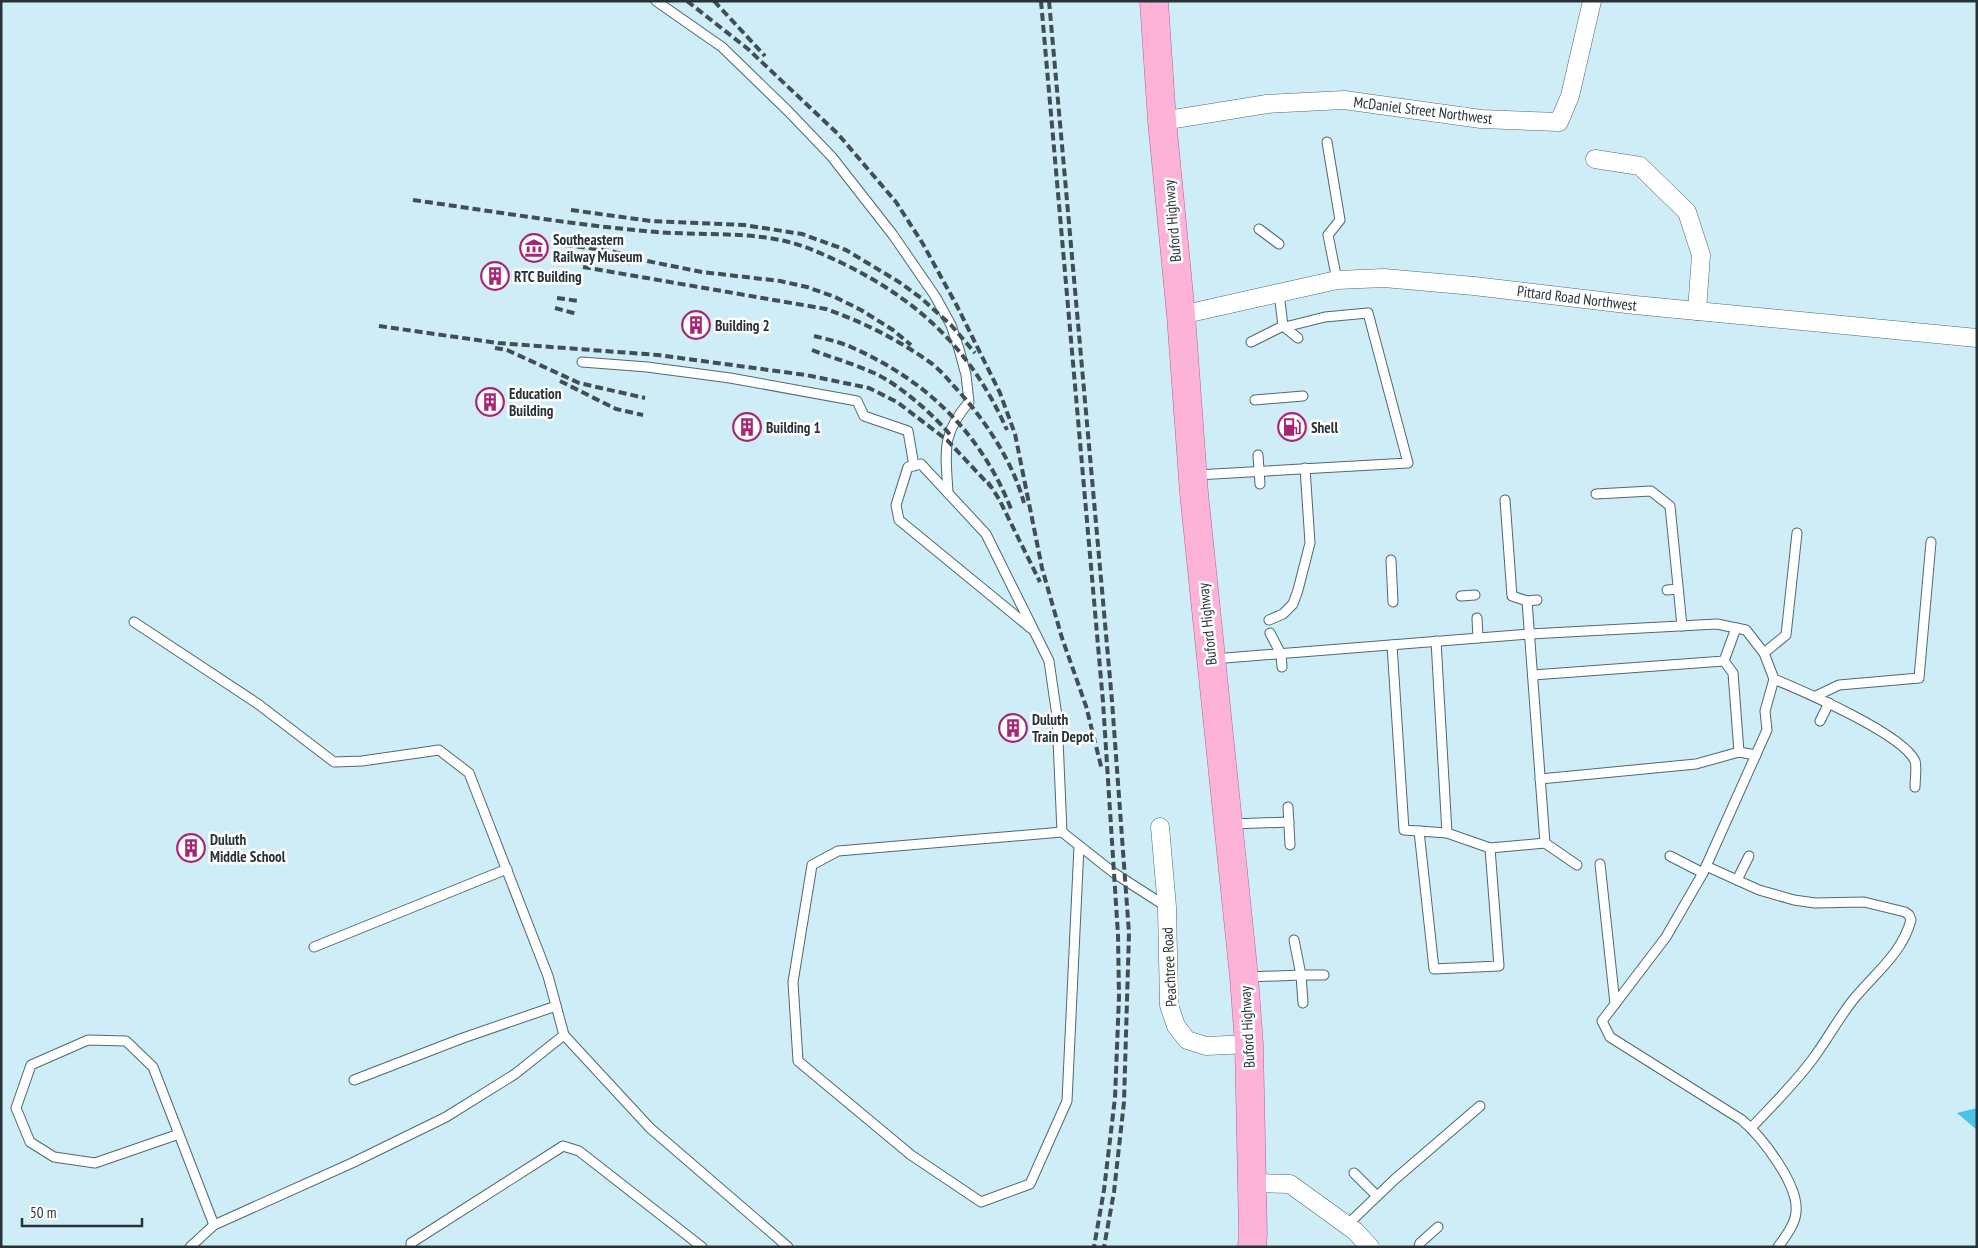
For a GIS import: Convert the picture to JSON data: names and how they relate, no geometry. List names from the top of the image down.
{
  "streets": {
    "main road": ["Buford Highway"],
    "street": ["McDaniel Street Northwest", "Pittard Road Northwest", "Peachtree Road"]
  },
  "crossings": [
    ["McDaniel Street Northwest", "Buford Highway"],
    ["Buford Highway", "Pittard Road Northwest"],
    ["Buford Highway", "Peachtree Road"]
  ],
  "places": {
    "museum": ["Southeastern Railway Museum"],
    "building": [
      "RTC Building",
      "Building 2",
      "Education Building",
      "Building 1",
      "Duluth Train Depot",
      "Duluth Middle School"
    ],
    "fuel station": ["Shell"]
  },
  "scale_bar": "50 m"
}
